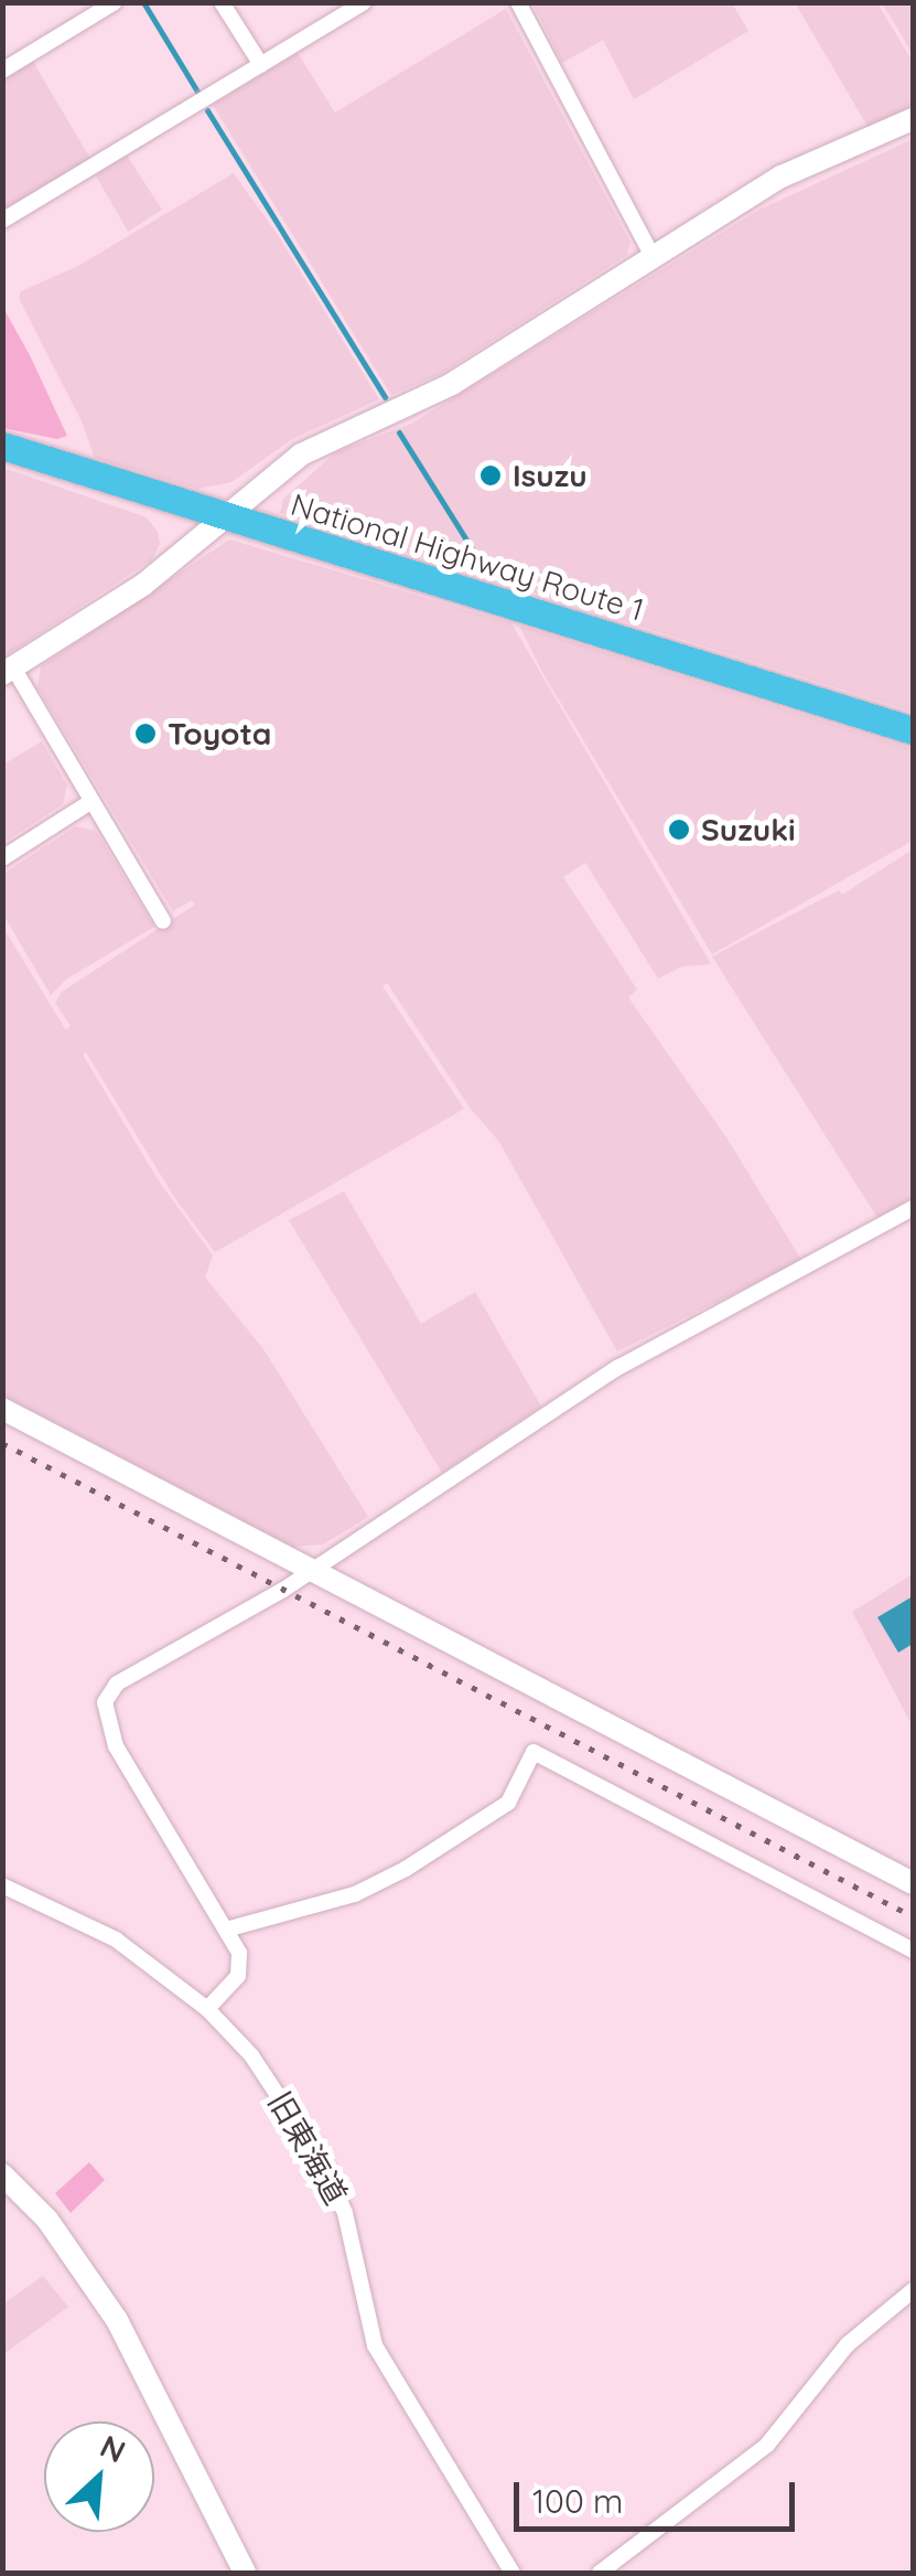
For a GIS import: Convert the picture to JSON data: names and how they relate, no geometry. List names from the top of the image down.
{
  "streets": {
    "highway": ["National Highway Route 1"],
    "street": ["旧東海道"]
  },
  "places": ["Isuzu", "Toyota", "Suzuki"],
  "scale_bar": "100 m",
  "north": "top right"
}
